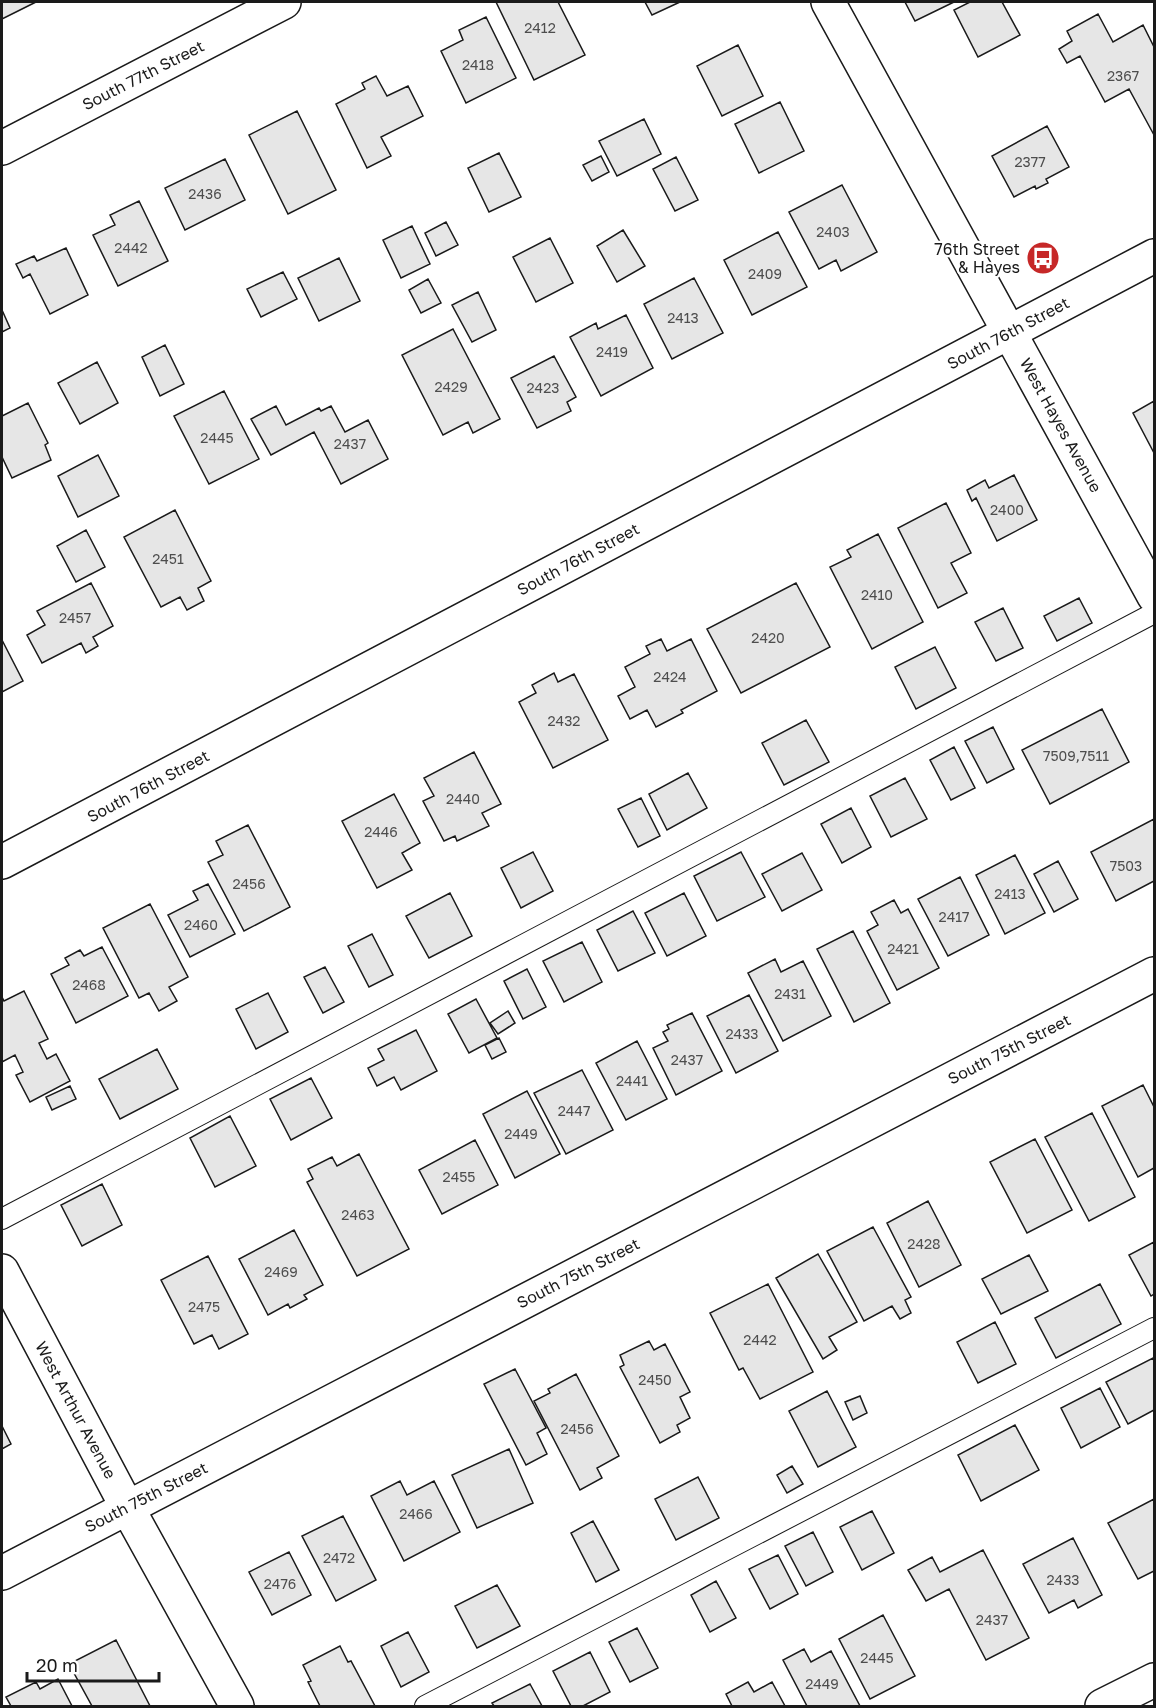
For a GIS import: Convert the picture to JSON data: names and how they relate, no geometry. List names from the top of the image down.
{
  "streets": {
    "street": [
      "South 77th Street",
      "South 76th Street",
      "West Hayes Avenue",
      "South 75th Street",
      "West Arthur Avenue"
    ]
  },
  "crossings": [
    ["South 76th Street", "West Hayes Avenue"],
    ["South 75th Street", "West Arthur Avenue"]
  ],
  "places": {
    "bus stop": ["76th Street & Hayes"]
  },
  "house_numbers": [
    "2412",
    "2418",
    "2367",
    "2377",
    "2436",
    "2403",
    "2442",
    "2409",
    "2413",
    "2419",
    "2429",
    "2423",
    "2445",
    "2437",
    "2400",
    "2451",
    "2410",
    "2457",
    "2420",
    "2424",
    "2432",
    "7509,7511",
    "2440",
    "2446",
    "7503",
    "2456",
    "2413",
    "2417",
    "2460",
    "2421",
    "2468",
    "2431",
    "2433",
    "2437",
    "2441",
    "2447",
    "2449",
    "2455",
    "2463",
    "2428",
    "2469",
    "2475",
    "2442",
    "2450",
    "2456",
    "2466",
    "2472",
    "2433",
    "2476",
    "2437",
    "2445",
    "2449"
  ],
  "scale_bar": "20 m"
}
